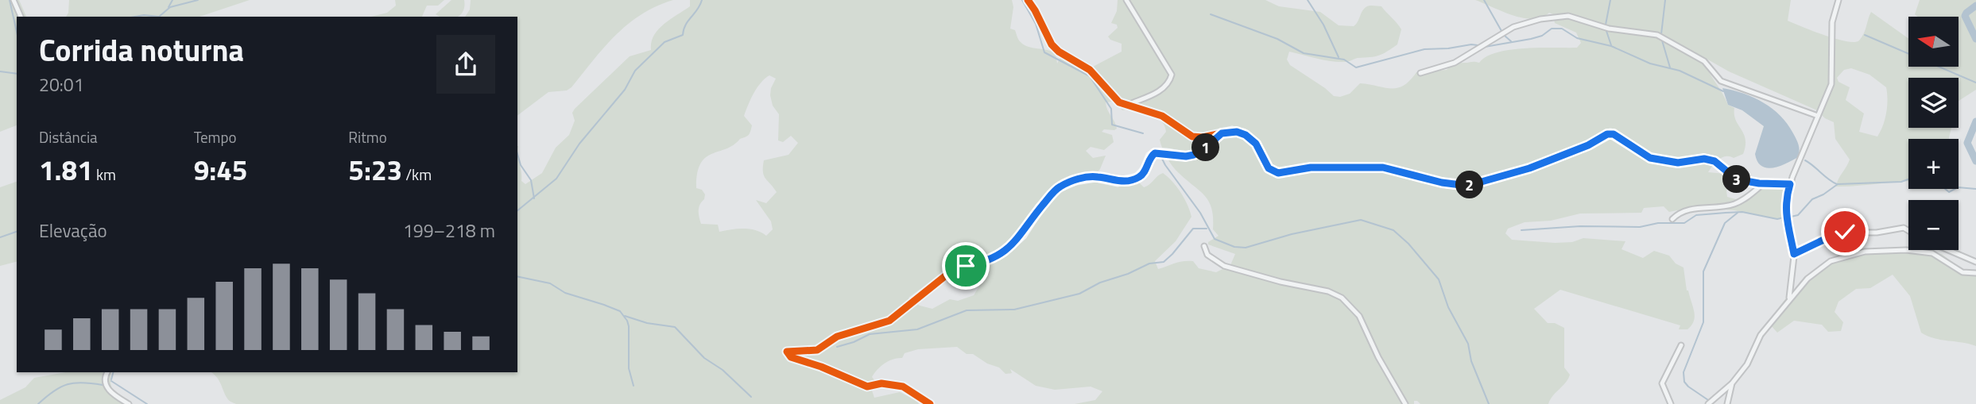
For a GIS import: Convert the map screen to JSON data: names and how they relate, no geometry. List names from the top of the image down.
{
  "north": "left",
  "page": {
    "map_buttons": ["+", "−"],
    "heading": ["Corrida noturna", "20:01"],
    "stats": [
      ["Distância", "1.81 km"],
      ["Tempo", "9:45"],
      ["Ritmo", "5:23 /km"]
    ],
    "pins": ["1", "3", "2"],
    "chart": ["Elevação", "199–218 m"]
  }
}
